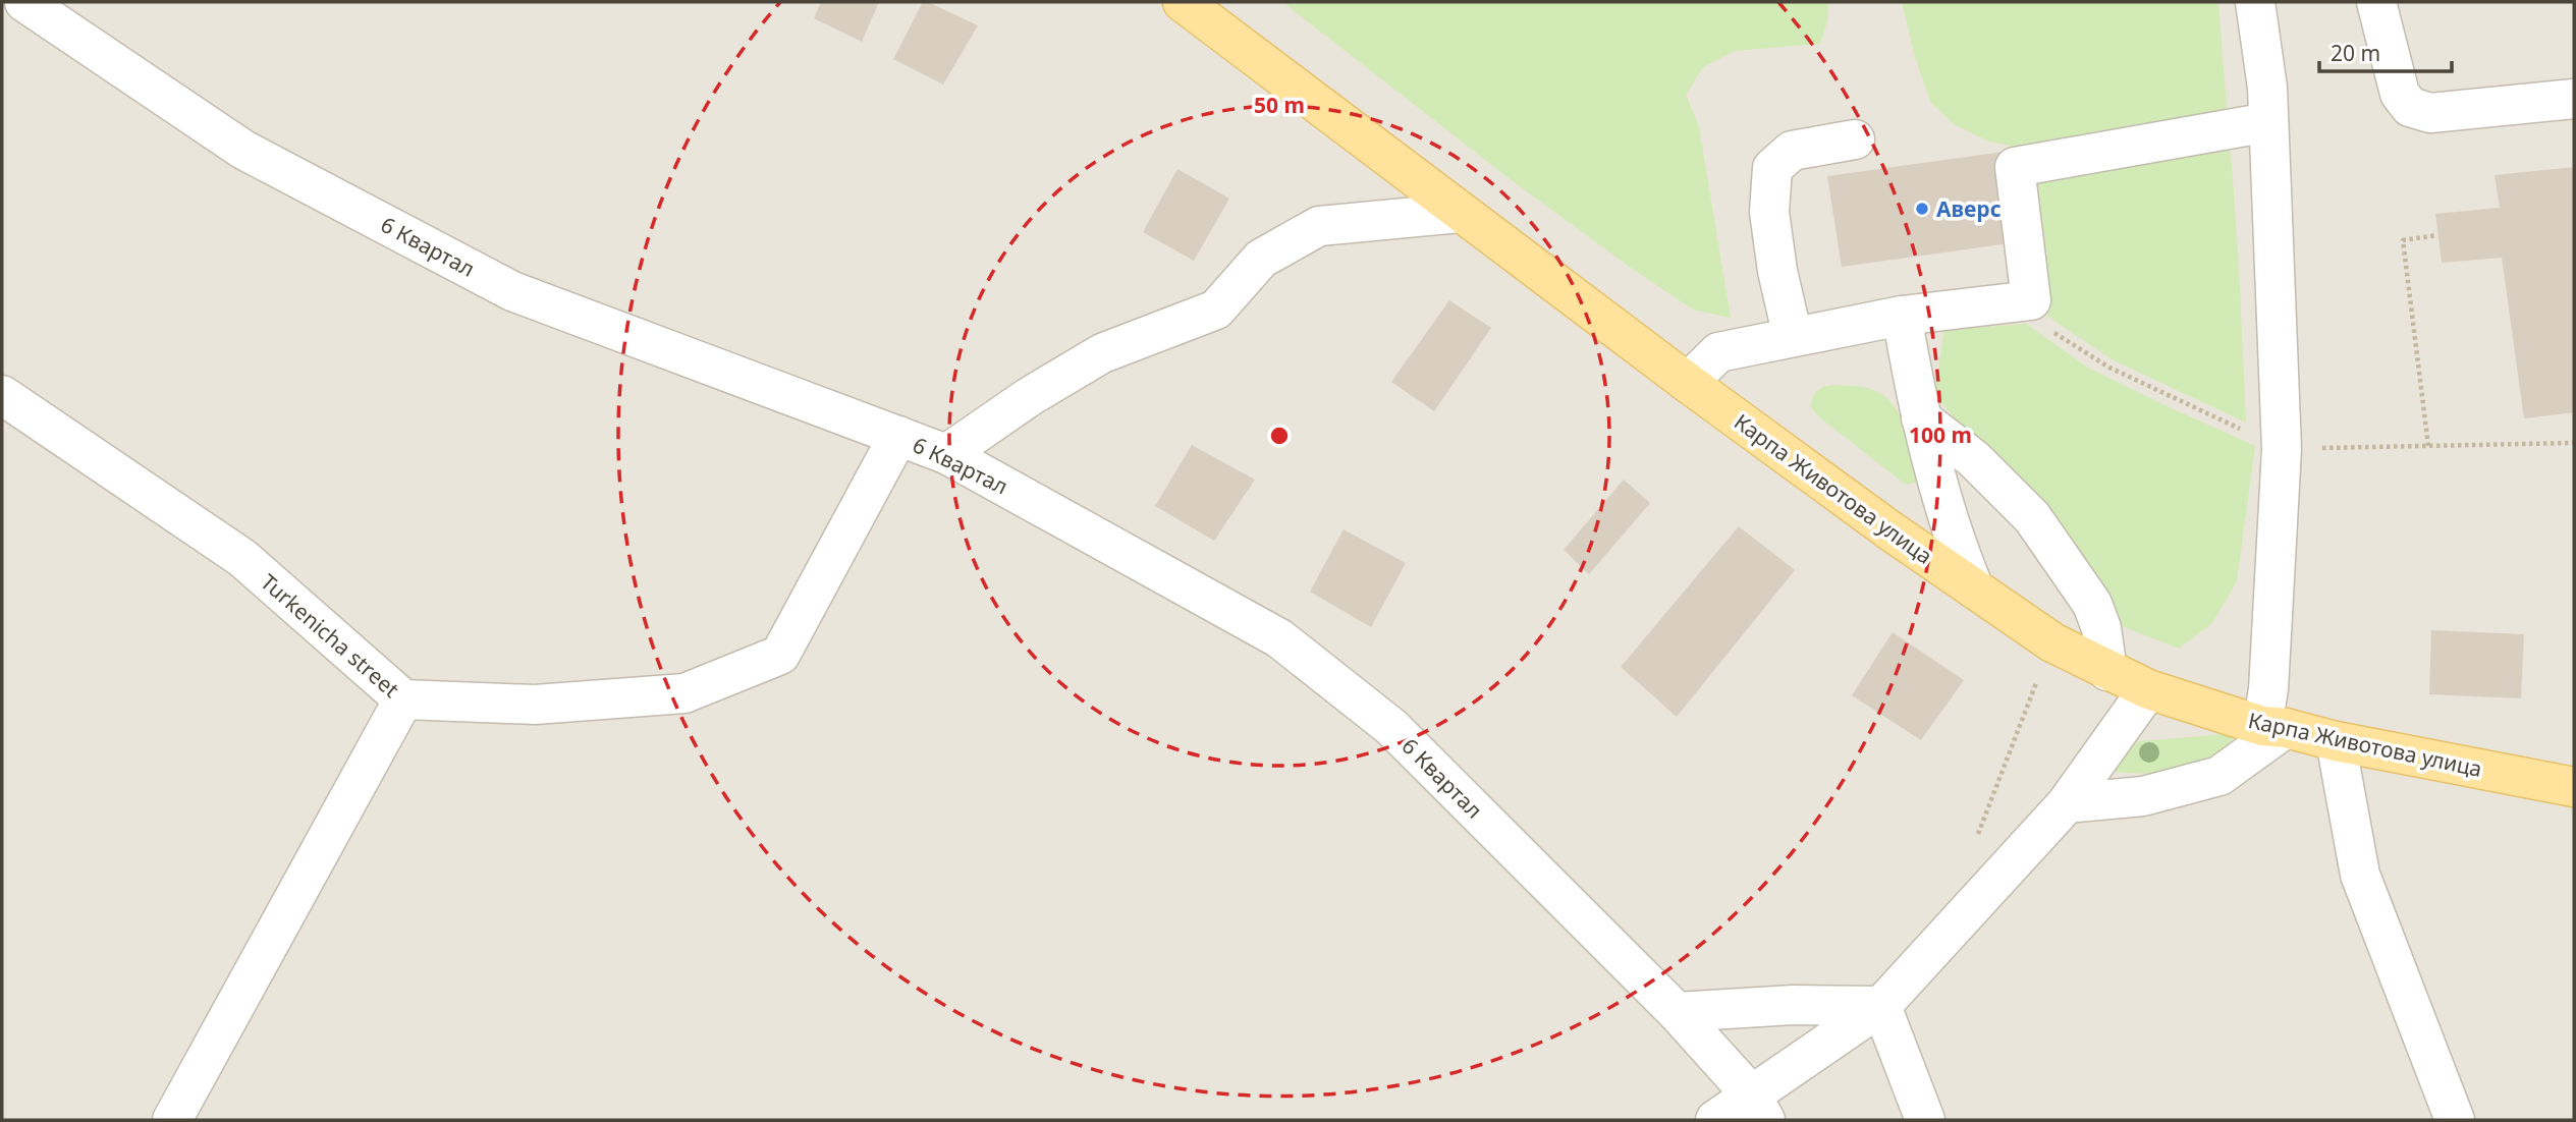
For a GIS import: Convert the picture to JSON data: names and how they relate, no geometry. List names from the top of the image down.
{
  "streets": {
    "main road": ["Карпа Животова улица"],
    "street": ["6 Квартал", "Turkenicha street"]
  },
  "places": ["Аверс"],
  "scale_bar": "20 m",
  "rings": ["50 m", "100 m"]
}
